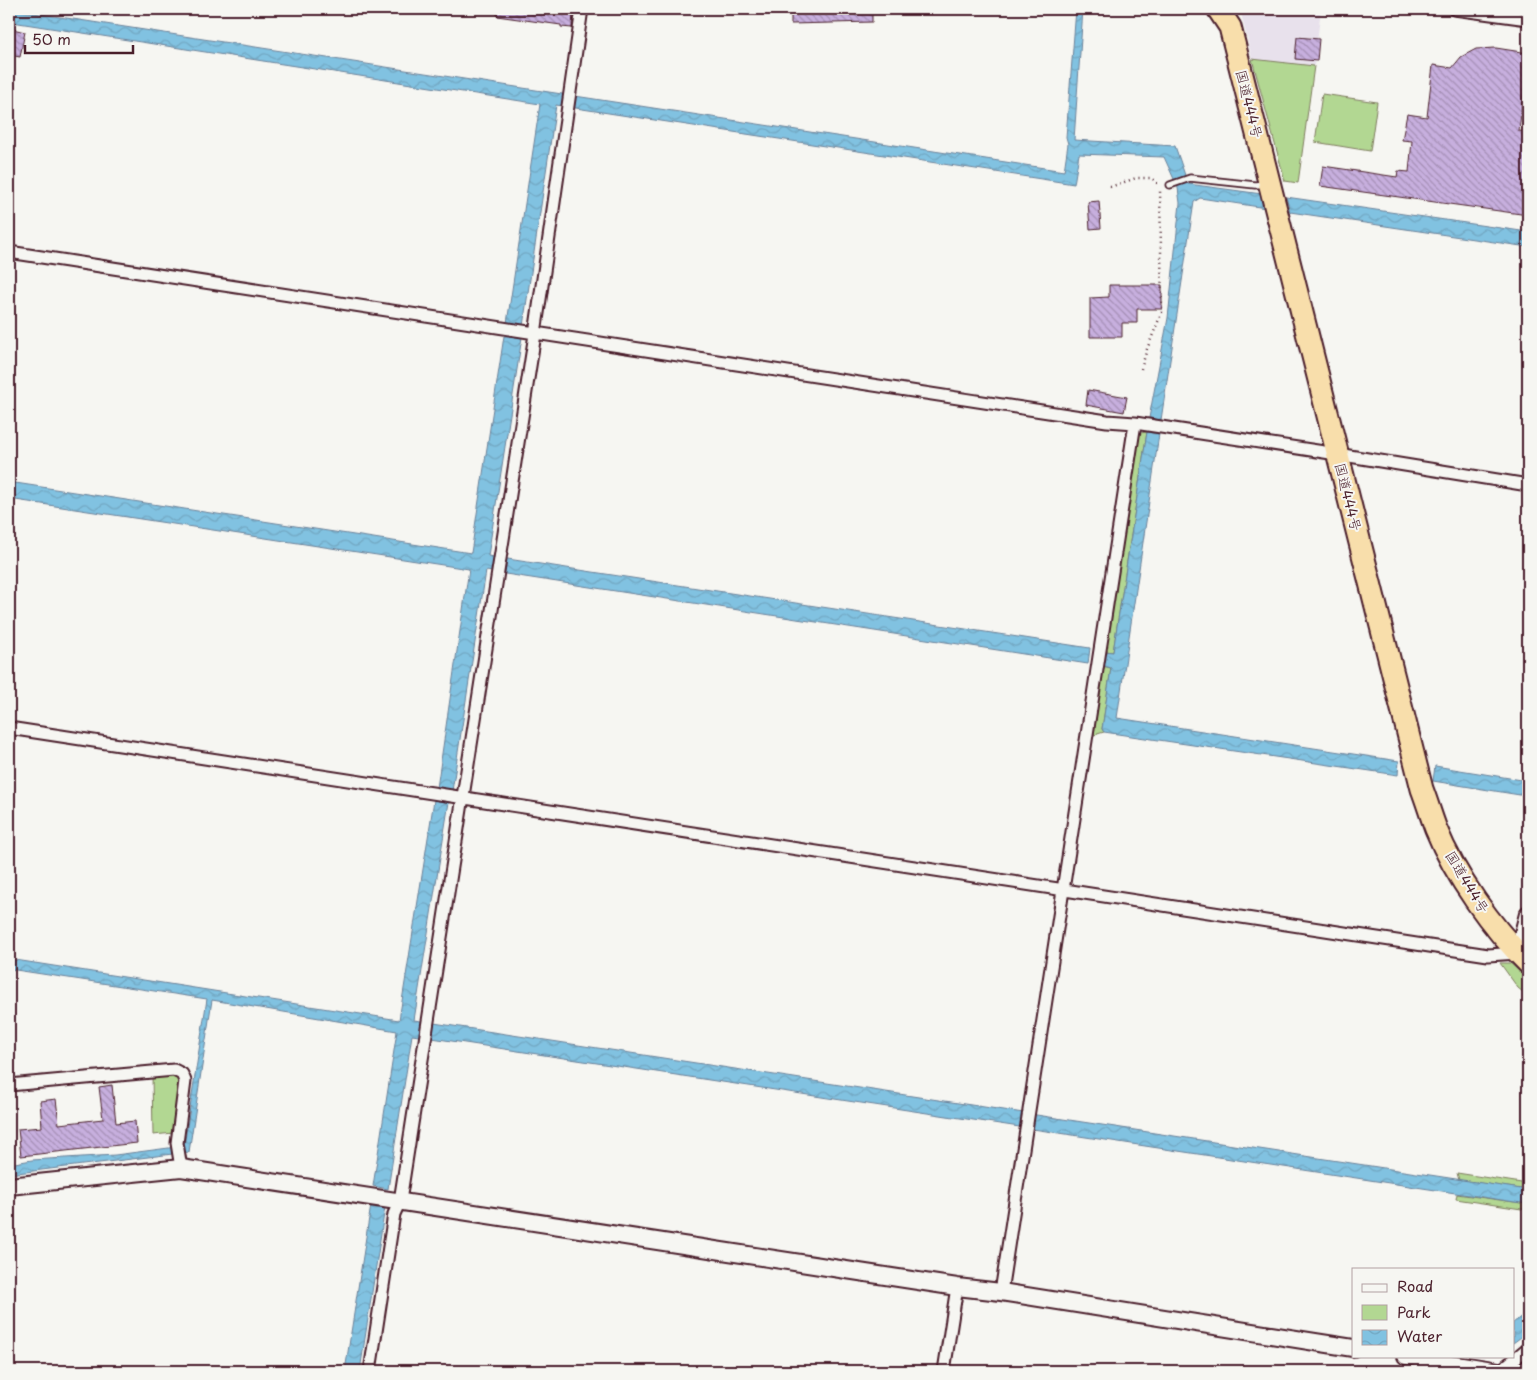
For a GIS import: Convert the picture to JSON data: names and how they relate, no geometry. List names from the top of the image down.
{
  "streets": {
    "highway": ["国道444号"]
  },
  "legend": ["Road", "Park", "Water"],
  "scale_bar": "50 m"
}
